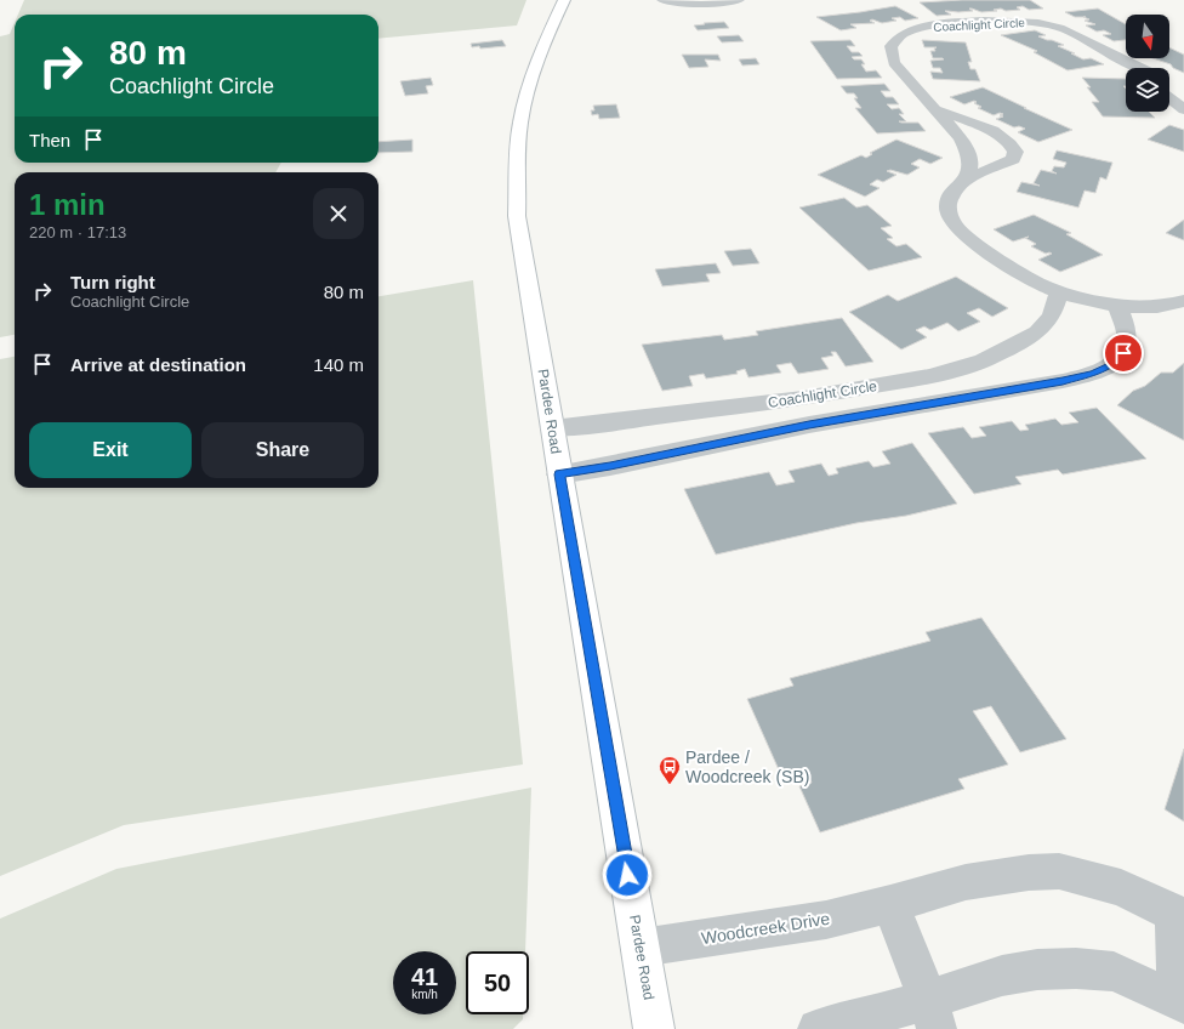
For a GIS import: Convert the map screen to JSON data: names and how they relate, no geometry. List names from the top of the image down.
{
  "streets": {
    "main road": ["Pardee Road"],
    "street": ["Coachlight Circle", "Woodcreek Drive"]
  },
  "crossings": [
    ["Coachlight Circle", "Pardee Road"],
    ["Pardee Road", "Woodcreek Drive"]
  ],
  "places": {
    "bus stop": ["Pardee / Woodcreek (SB)"]
  },
  "north": "bottom",
  "page": {
    "turn": ["80 m", "Coachlight Circle"],
    "then": "Then",
    "heading": ["1 min", "220 m · 17:13"],
    "list": [
      {
        "name": "Turn right",
        "note": "Coachlight Circle",
        "value": "80 m"
      },
      {
        "name": "Arrive at destination",
        "value": "140 m"
      }
    ],
    "buttons": ["Exit", "Share"],
    "speed": "41 km/h",
    "limit": "50"
  }
}
